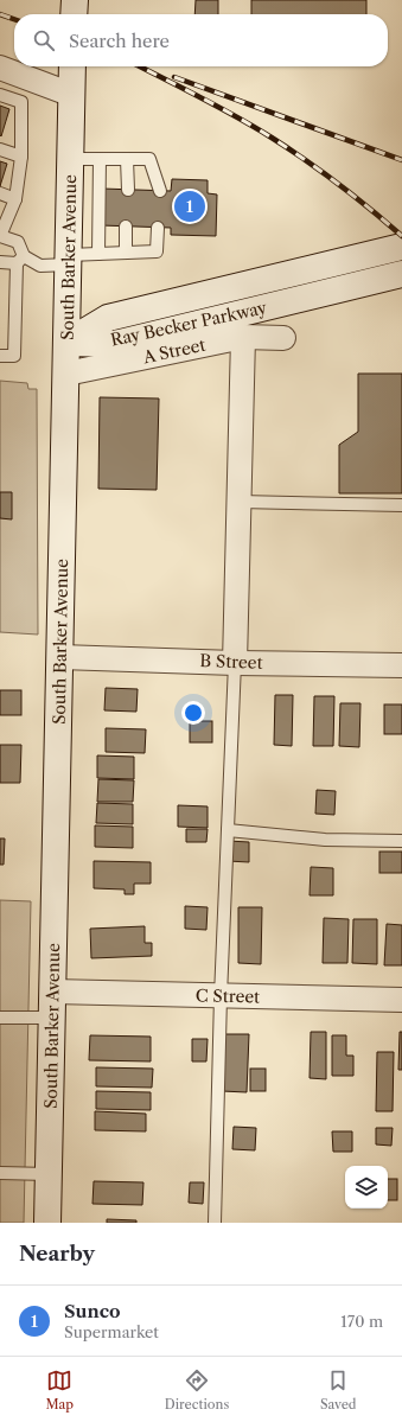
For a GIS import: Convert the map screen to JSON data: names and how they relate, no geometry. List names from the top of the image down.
{
  "streets": {
    "main road": ["South Barker Avenue", "Ray Becker Parkway"],
    "street": ["A Street", "B Street", "C Street"]
  },
  "crossings": [
    ["South Barker Avenue", "Ray Becker Parkway"],
    ["South Barker Avenue", "A Street"],
    ["South Barker Avenue", "B Street"],
    ["South Barker Avenue", "C Street"]
  ],
  "page": {
    "search": "Search here",
    "pins": "1",
    "heading": "Nearby",
    "list": [
      {
        "mark": "1",
        "name": "Sunco",
        "note": "Supermarket",
        "value": "170 m"
      }
    ],
    "nav": ["Map", "Directions", "Saved"]
  }
}
